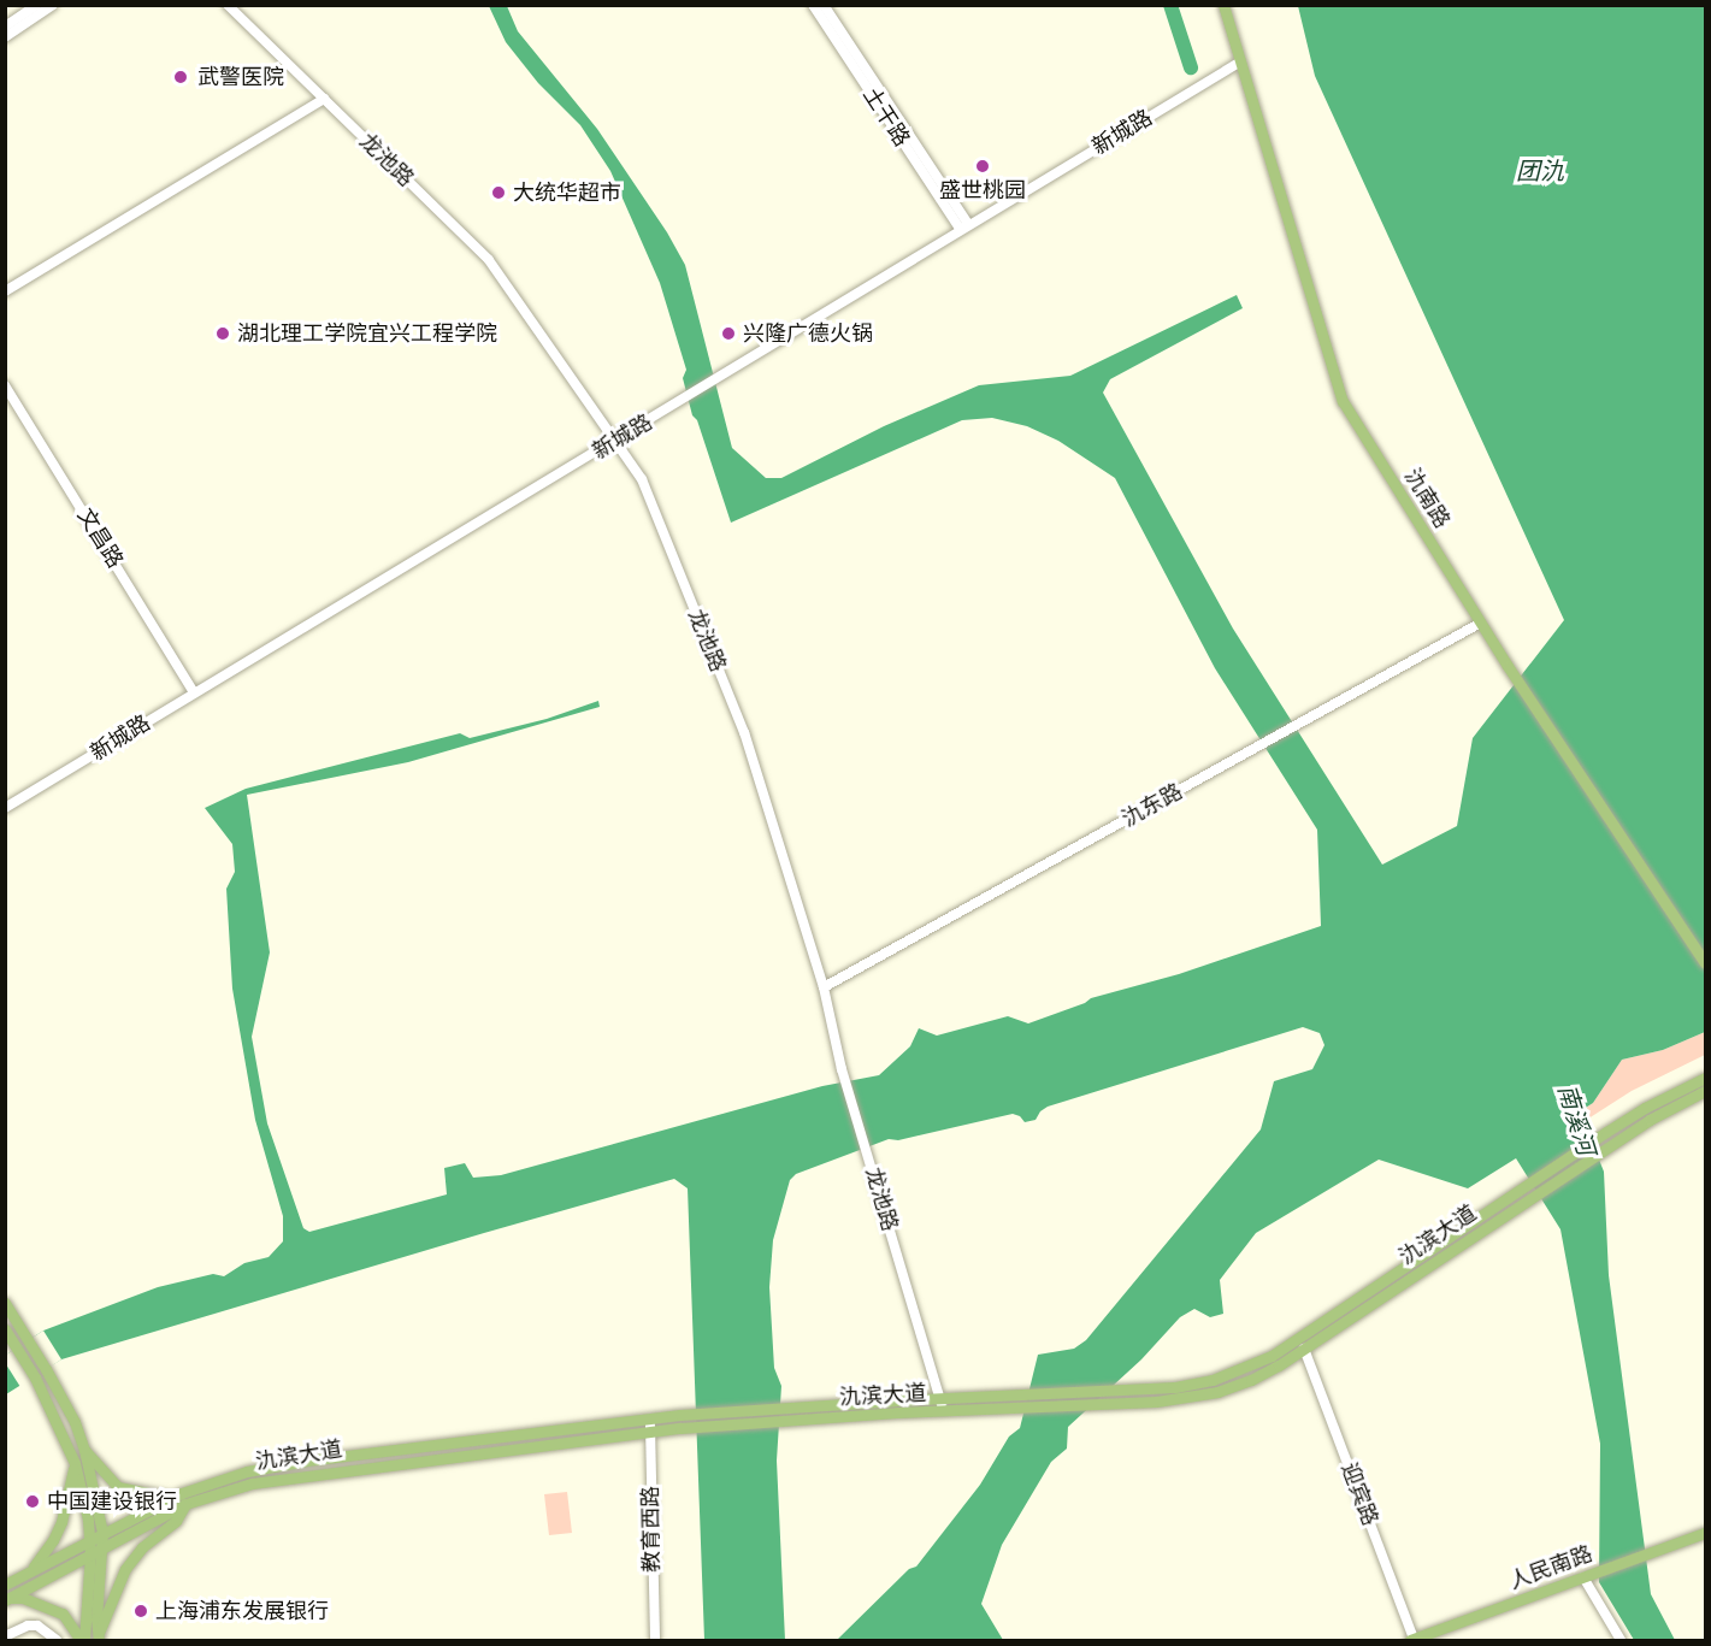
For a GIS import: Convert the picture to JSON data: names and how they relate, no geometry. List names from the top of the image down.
{
  "streets": {
    "main road": ["氿南路", "氿滨大道", "人民南路"],
    "street": [
      "土干路",
      "新城路",
      "龙池路",
      "文昌路",
      "氿东路",
      "迎宾路",
      "教育西路"
    ]
  },
  "crossings": [
    ["土干路", "新城路"],
    ["新城路", "龙池路"],
    ["新城路", "氿南路"],
    ["新城路", "文昌路"],
    ["龙池路", "氿东路"],
    ["龙池路", "氿滨大道"],
    ["氿南路", "氿东路"],
    ["氿滨大道", "迎宾路"],
    ["氿滨大道", "教育西路"],
    ["迎宾路", "人民南路"]
  ],
  "water": ["团氿", "南溪河"],
  "places": [
    "武警医院",
    "盛世桃园",
    "大统华超市",
    "湖北理工学院宜兴工程学院",
    "兴隆广德火锅",
    "中国建设银行",
    "上海浦东发展银行"
  ]
}
